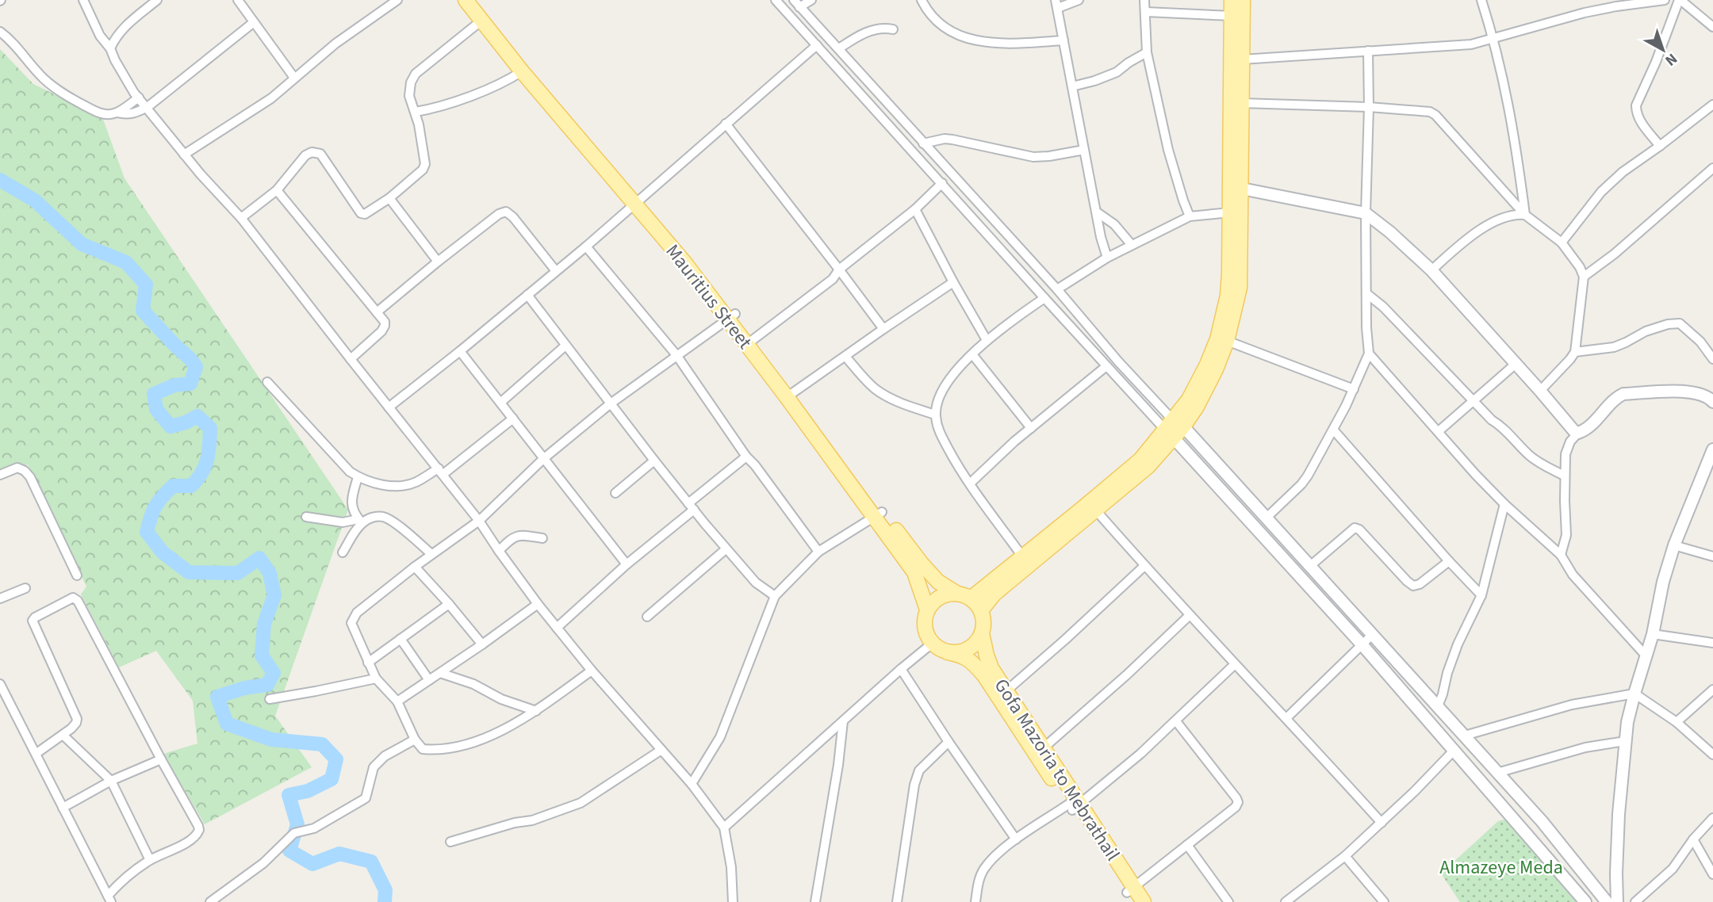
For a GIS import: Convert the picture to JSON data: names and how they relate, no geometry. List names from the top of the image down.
{
  "streets": {
    "main road": ["Mauritius Street", "Gofa Mazoria to Mebrathail"]
  },
  "crossings": [
    ["Mauritius Street", "Gofa Mazoria to Mebrathail"]
  ],
  "parks": ["Almazeye Meda"],
  "north": "bottom right"
}
